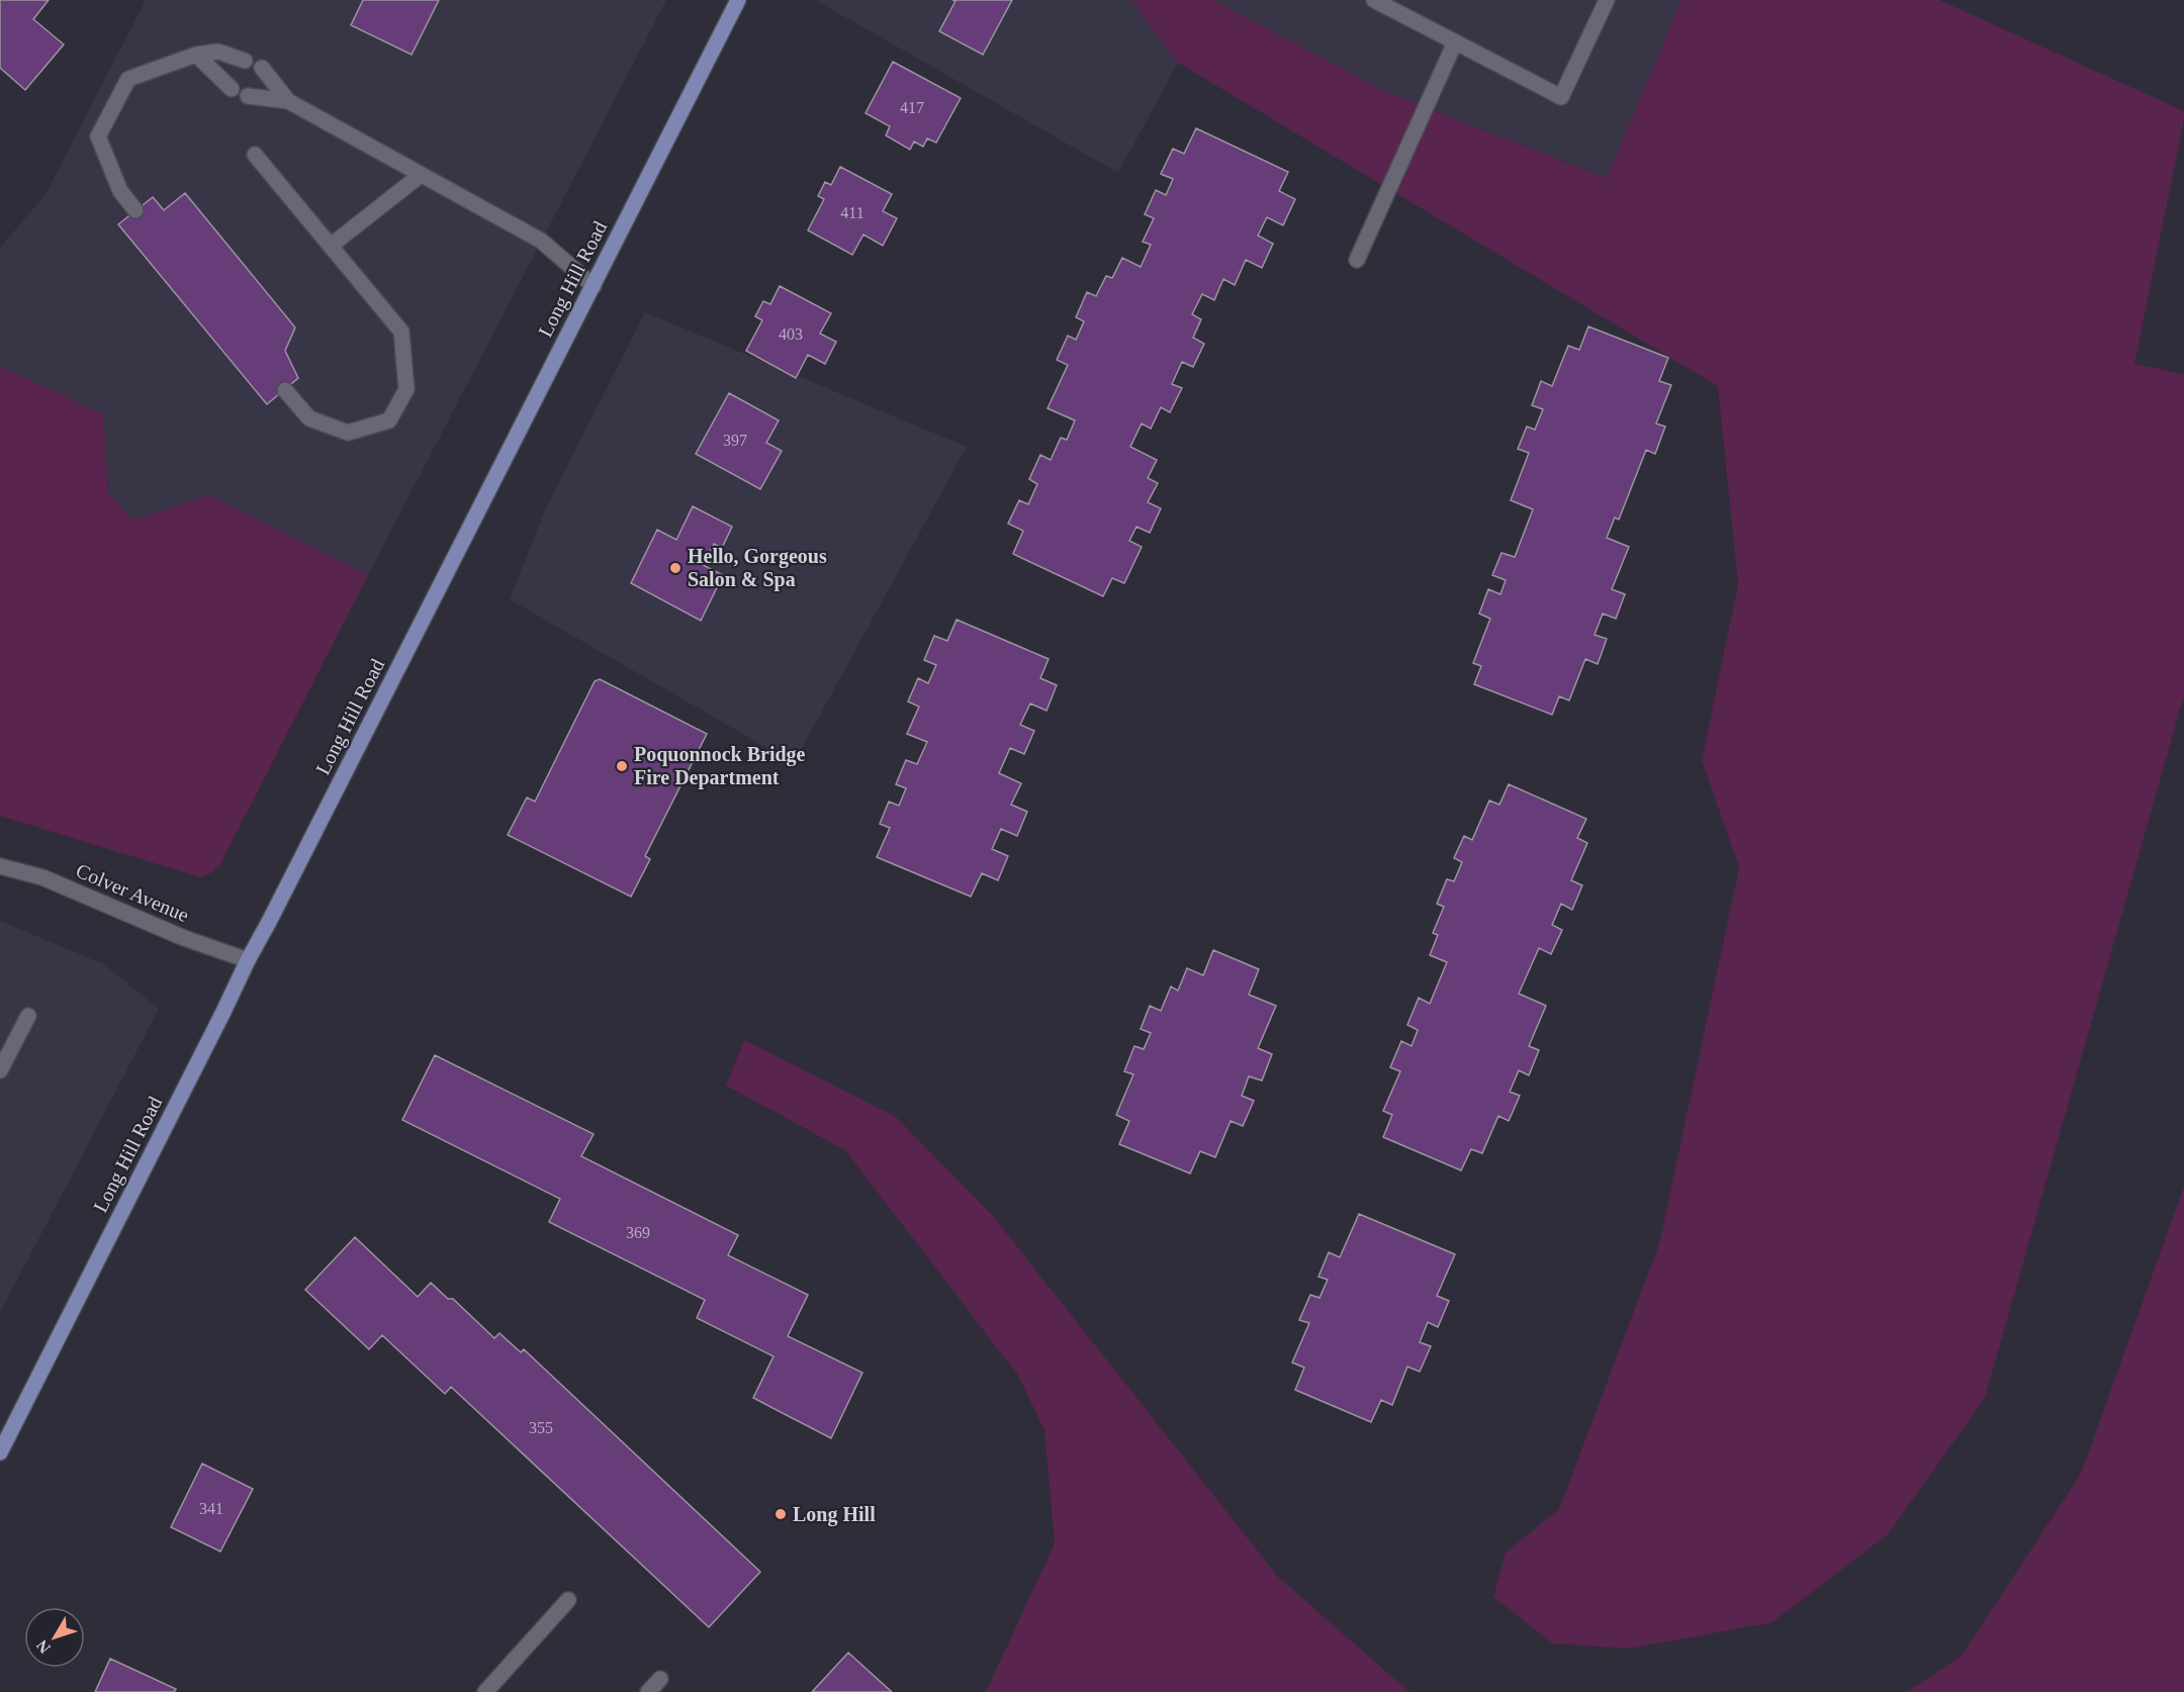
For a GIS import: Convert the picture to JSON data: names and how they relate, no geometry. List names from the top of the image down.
{
  "streets": {
    "main road": ["Long Hill Road"],
    "street": ["Colver Avenue"]
  },
  "crossings": [
    ["Long Hill Road", "Colver Avenue"]
  ],
  "places": ["Hello, Gorgeous Salon & Spa", "Poquonnock Bridge Fire Department", "Long Hill"],
  "house_numbers": [
    "417",
    "411",
    "403",
    "397",
    "369",
    "355",
    "341"
  ],
  "north": "bottom left"
}
